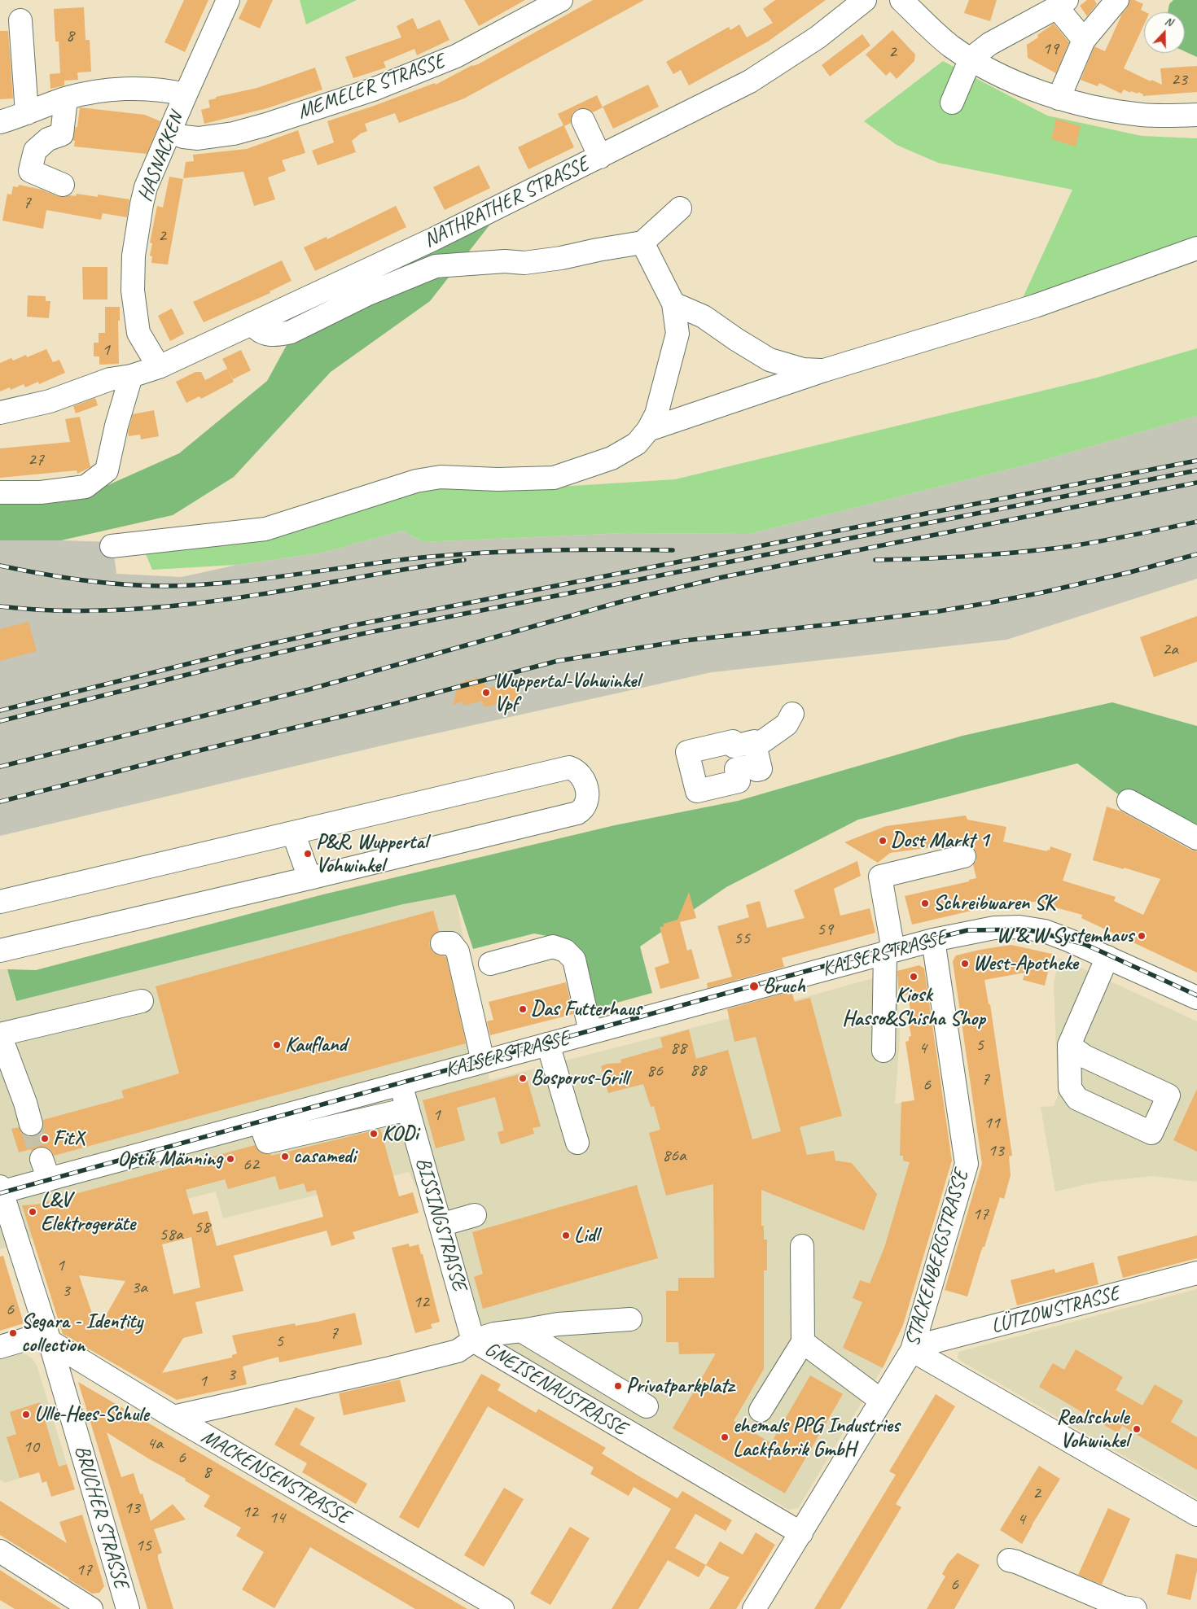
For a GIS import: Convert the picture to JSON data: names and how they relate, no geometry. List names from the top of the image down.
{
  "streets": {
    "street": [
      "MEMELER STRASSE",
      "HASNACKEN",
      "NATHRATHER STRASSE",
      "KAISERSTRASSE",
      "BISSINGSTRASSE",
      "STACKENBERGSTRASSE",
      "LÜTZOWSTRASSE",
      "GNEISENAUSTRASSE",
      "MACKENSENSTRASSE",
      "BRUCHER STRASSE"
    ]
  },
  "crossings": [
    ["MEMELER STRASSE", "HASNACKEN"],
    ["HASNACKEN", "NATHRATHER STRASSE"],
    ["KAISERSTRASSE", "BISSINGSTRASSE"],
    ["KAISERSTRASSE", "STACKENBERGSTRASSE"],
    ["KAISERSTRASSE", "BRUCHER STRASSE"],
    ["BISSINGSTRASSE", "GNEISENAUSTRASSE"],
    ["STACKENBERGSTRASSE", "LÜTZOWSTRASSE"],
    ["STACKENBERGSTRASSE", "GNEISENAUSTRASSE"],
    ["GNEISENAUSTRASSE", "MACKENSENSTRASSE"],
    ["MACKENSENSTRASSE", "BRUCHER STRASSE"]
  ],
  "places": [
    "Wuppertal-Vohwinkel Vpf",
    "Dost Markt 1",
    "P&R, Wuppertal Vohwinkel",
    "Schreibwaren SK",
    "W & W Systemhaus",
    "West-Apotheke",
    "Kiosk Hasso&Shisha Shop",
    "Bruch",
    "Das Futterhaus",
    "Kaufland",
    "Bosporus-Grill",
    "KODi",
    "FitX",
    "casamedi",
    "Optik Männing",
    "L&V Elektrogeräte",
    "Lidl",
    "Segara - Identity collection",
    "Privatparkplatz",
    "Ulle-Hees-Schule",
    "Realschule Vohwinkel",
    "ehemals PPG Industries Lackfabrik GmbH"
  ],
  "house_numbers": [
    "8",
    "19",
    "2",
    "23",
    "7",
    "2",
    "1",
    "27",
    "2a",
    "59",
    "55",
    "5",
    "88",
    "4",
    "88",
    "86",
    "7",
    "6",
    "1",
    "11",
    "13",
    "86a",
    "62",
    "17",
    "58",
    "58a",
    "1",
    "3a",
    "3",
    "12",
    "6",
    "7",
    "5",
    "3",
    "1",
    "4a",
    "10",
    "6",
    "8",
    "2",
    "13",
    "12",
    "14",
    "4",
    "15",
    "17",
    "6"
  ],
  "north": "top"
}
